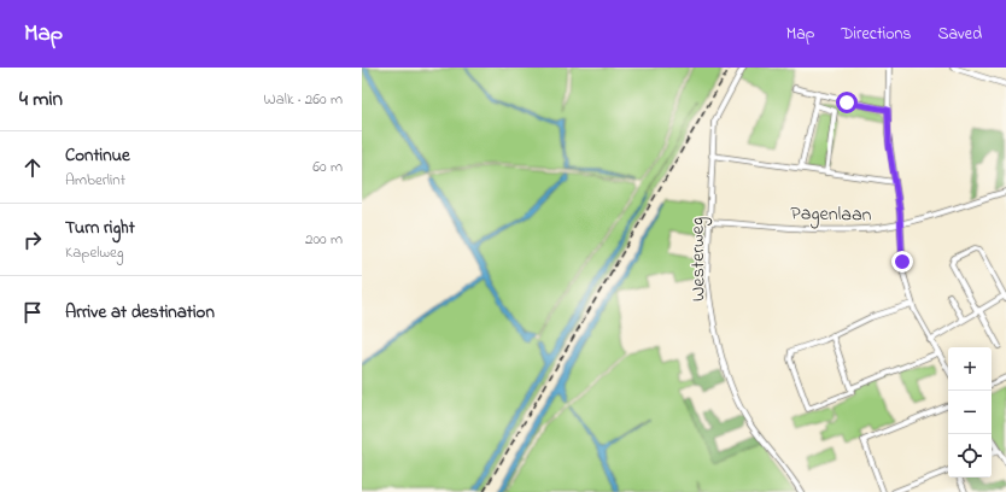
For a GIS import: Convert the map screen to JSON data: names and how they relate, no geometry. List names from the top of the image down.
{
  "streets": {
    "street": ["Pagenlaan", "Westerweg"]
  },
  "crossings": [
    ["Pagenlaan", "Westerweg"]
  ],
  "page": {
    "header": "Map",
    "nav": ["Map", "Directions", "Saved"],
    "heading": ["4 min", "Walk · 260 m"],
    "list": [
      ["Continue", "Amberlint", "60 m"],
      ["Turn right", "Kapelweg", "200 m"],
      "Arrive at destination"
    ],
    "map_buttons": ["+", "−"]
  }
}
